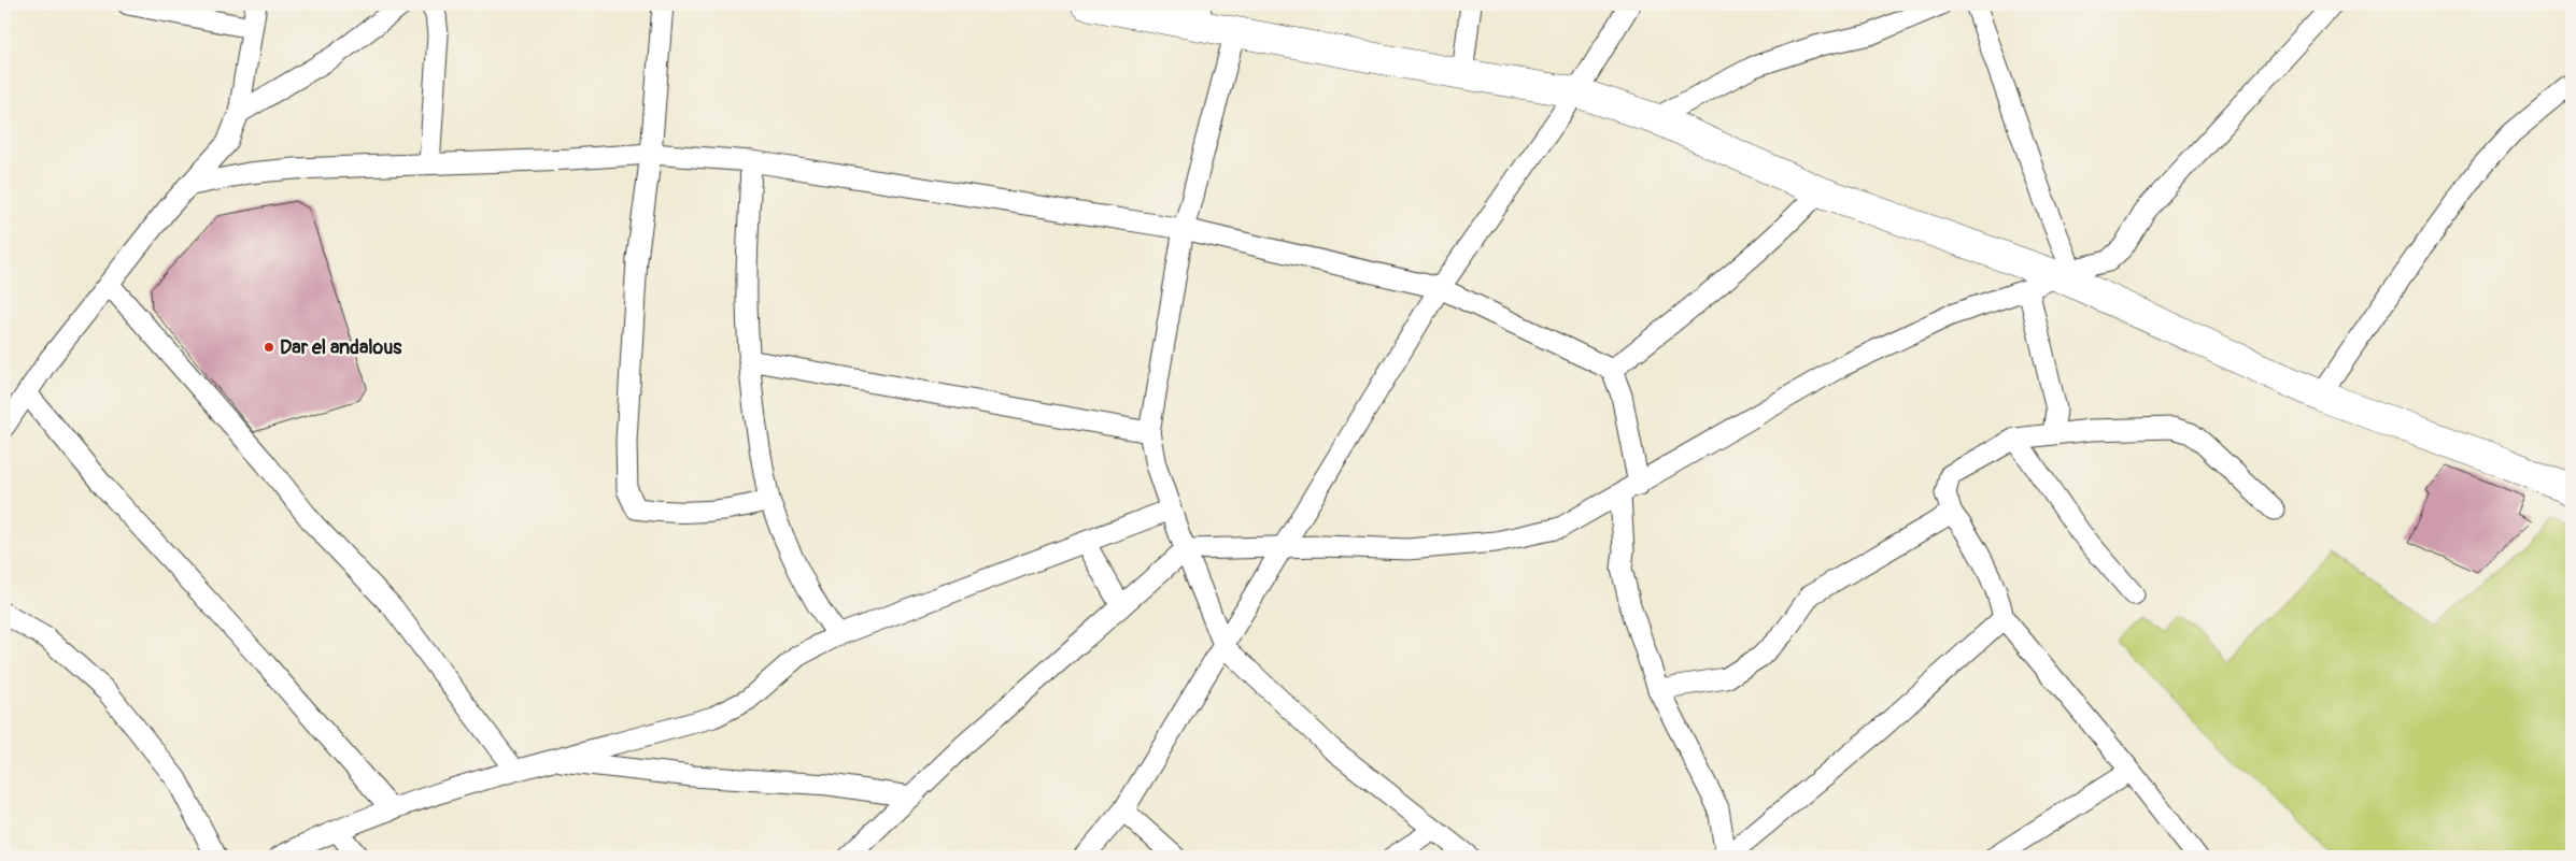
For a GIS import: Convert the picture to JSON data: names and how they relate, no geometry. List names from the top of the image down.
{
  "places": ["Dar el andalous"]
}
